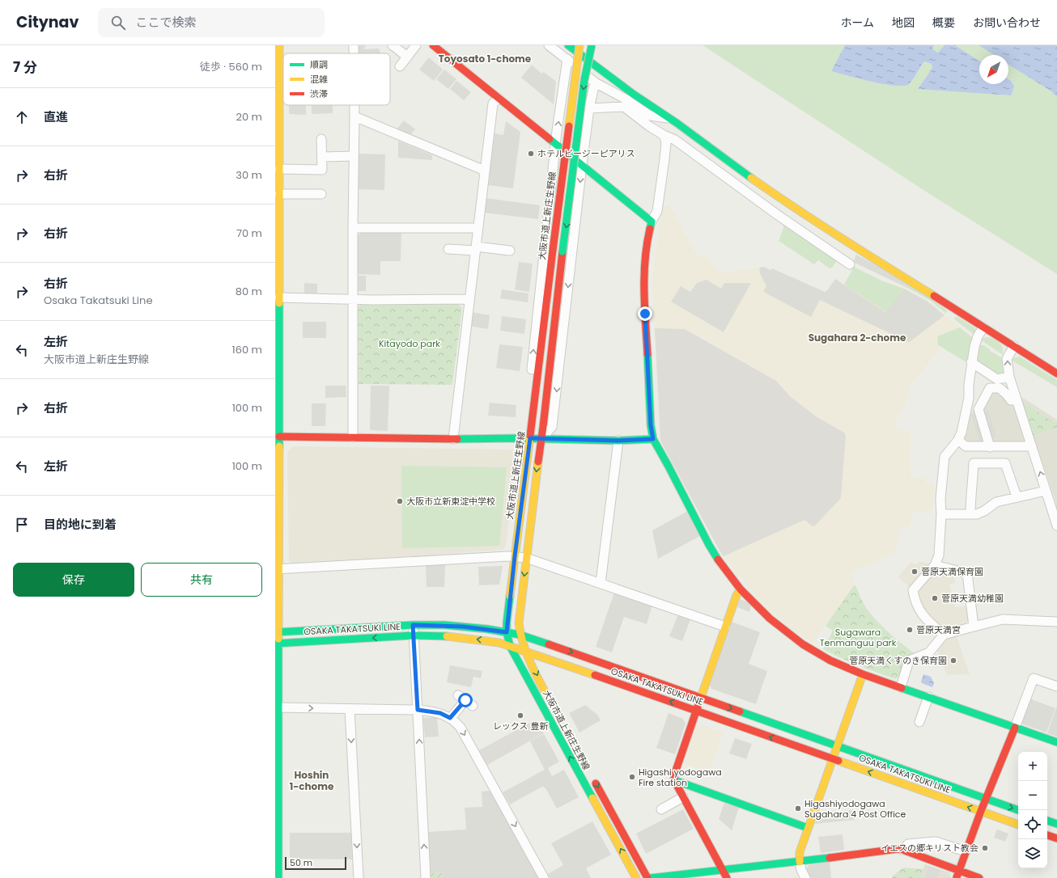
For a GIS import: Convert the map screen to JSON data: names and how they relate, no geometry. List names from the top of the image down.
{
  "streets": {
    "street": ["大阪市道上新庄生野線", "OSAKA TAKATSUKI LINE"]
  },
  "crossings": [
    ["大阪市道上新庄生野線", "OSAKA TAKATSUKI LINE"]
  ],
  "districts": ["Toyosato 1-chome", "Sugahara 2-chome", "Hoshin 1-chome"],
  "parks": ["Kitayodo park", "Sugawara Tenmanguu park"],
  "places": [
    "ホテルビージーピアリス",
    "大阪市立新東淀中学校",
    "菅原天満保育園",
    "菅原天満幼稚園",
    "菅原天満宮",
    "菅原天満くすのき保育園",
    "レックス 豊新",
    "Higashi yodogawa Fire station",
    "Higashiyodogawa Sugahara 4 Post Office",
    "イエスの郷キリスト教会"
  ],
  "legend": ["順調", "混雑", "渋滞"],
  "scale_bar": "50 m",
  "north": "bottom left",
  "page": {
    "header": "Citynav",
    "search": "ここで検索",
    "nav": [
      "ホーム",
      "地図",
      "概要",
      "お問い合わせ"
    ],
    "heading": ["7 分", "徒歩 · 560 m"],
    "list": [
      ["直進", "20 m"],
      ["右折", "30 m"],
      ["右折", "70 m"],
      ["右折", "Osaka Takatsuki Line", "80 m"],
      ["左折", "大阪市道上新庄生野線", "160 m"],
      ["右折", "100 m"],
      ["左折", "100 m"],
      "目的地に到着"
    ],
    "buttons": ["保存", "共有"],
    "map_buttons": ["+", "−"],
    "scale": "50 m"
  }
}
